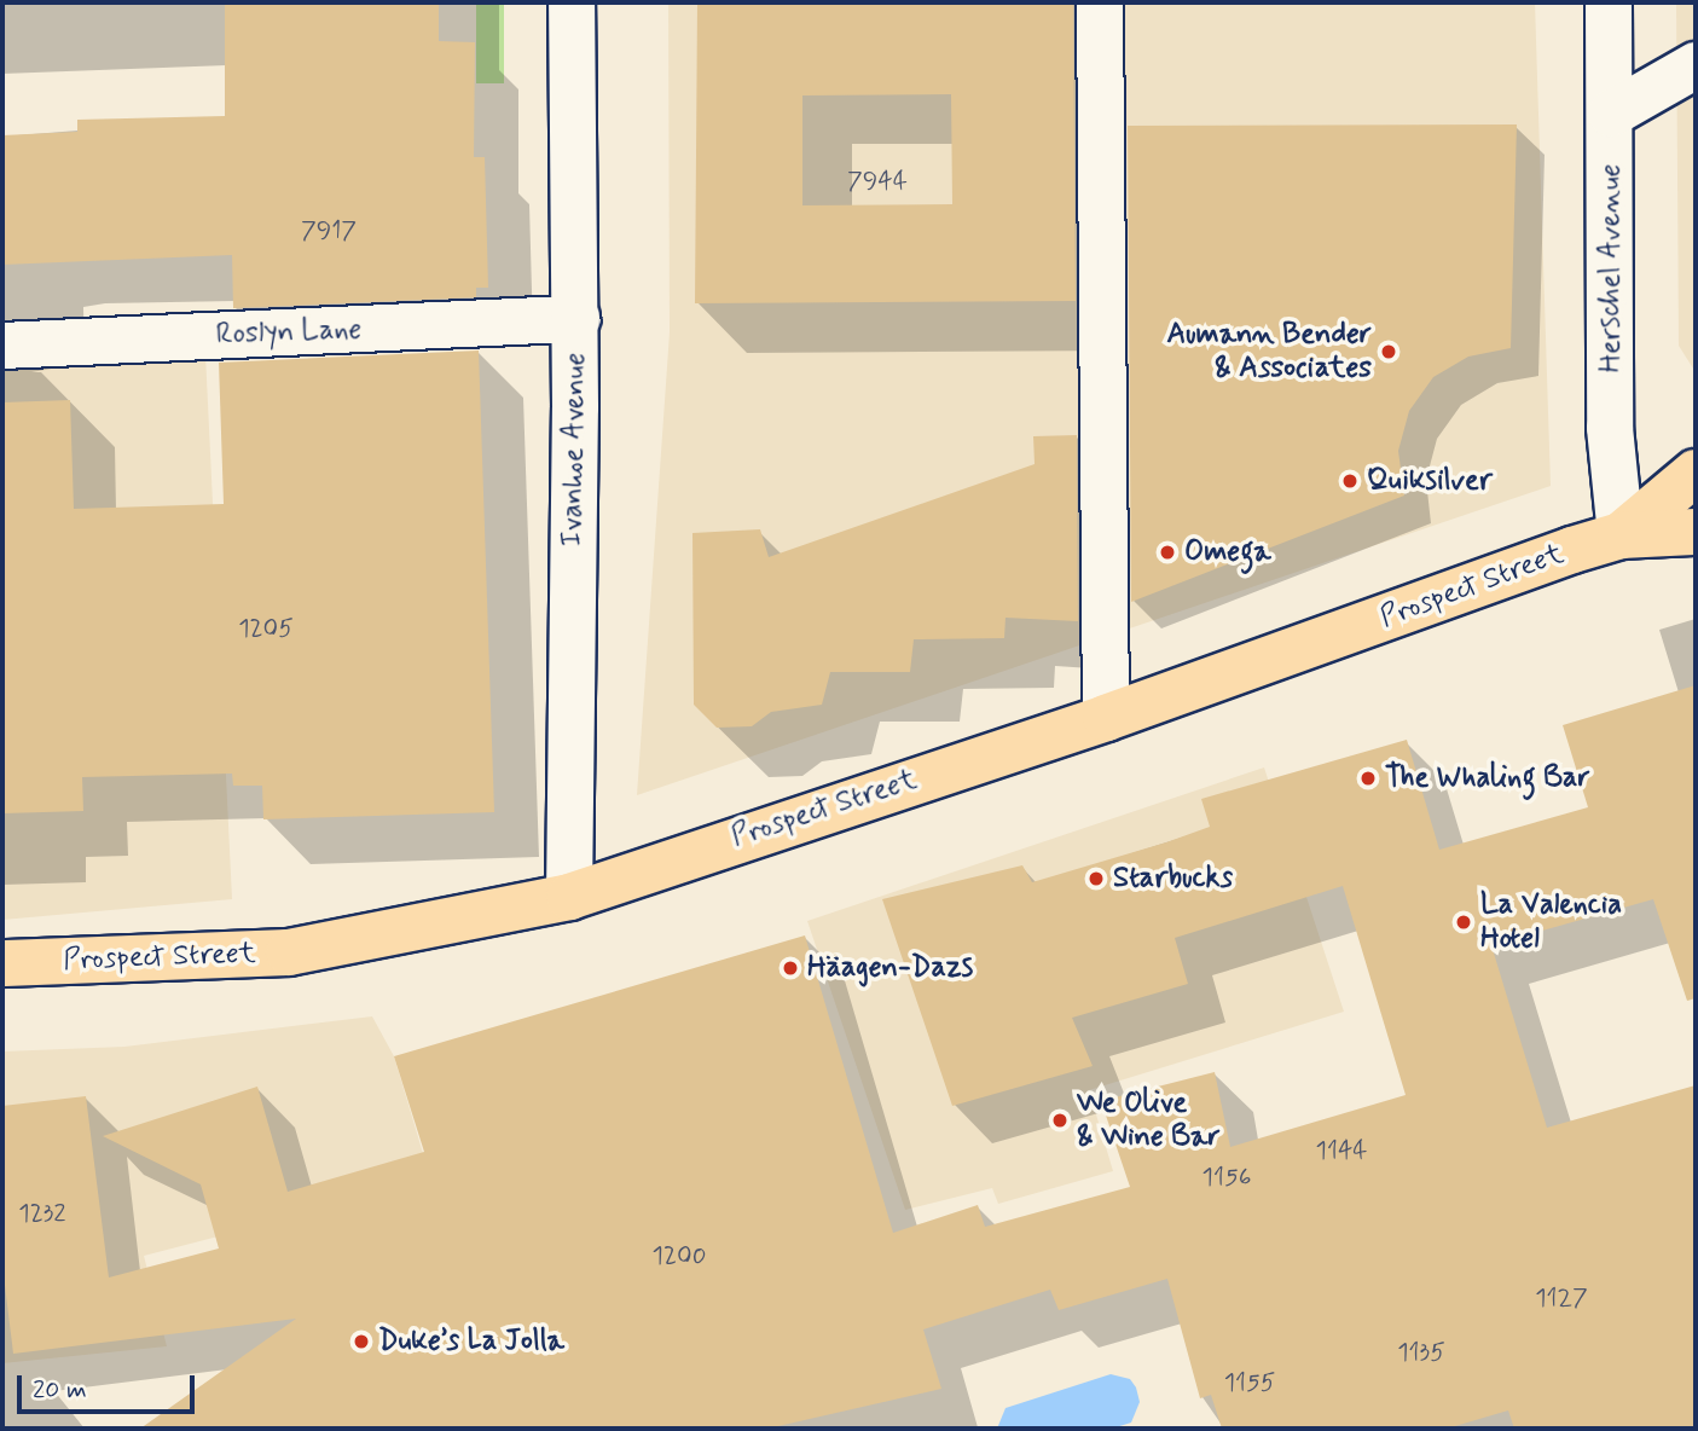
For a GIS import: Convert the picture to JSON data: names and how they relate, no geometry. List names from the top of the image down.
{
  "streets": {
    "main road": ["Prospect Street"],
    "street": ["Herschel Avenue", "Roslyn Lane", "Ivanhoe Avenue"]
  },
  "crossings": [
    ["Herschel Avenue", "Prospect Street"],
    ["Roslyn Lane", "Ivanhoe Avenue"],
    ["Ivanhoe Avenue", "Prospect Street"]
  ],
  "places": [
    "Aumann Bender & Associates",
    "Quiksilver",
    "Omega",
    "The Whaling Bar",
    "Starbucks",
    "La Valencia Hotel",
    "Häagen-Dazs",
    "We Olive & Wine Bar",
    "Duke’s La Jolla"
  ],
  "house_numbers": [
    "7944",
    "7917",
    "1205",
    "1144",
    "1156",
    "1232",
    "1200",
    "1127",
    "1135",
    "1155"
  ],
  "scale_bar": "20 m"
}
